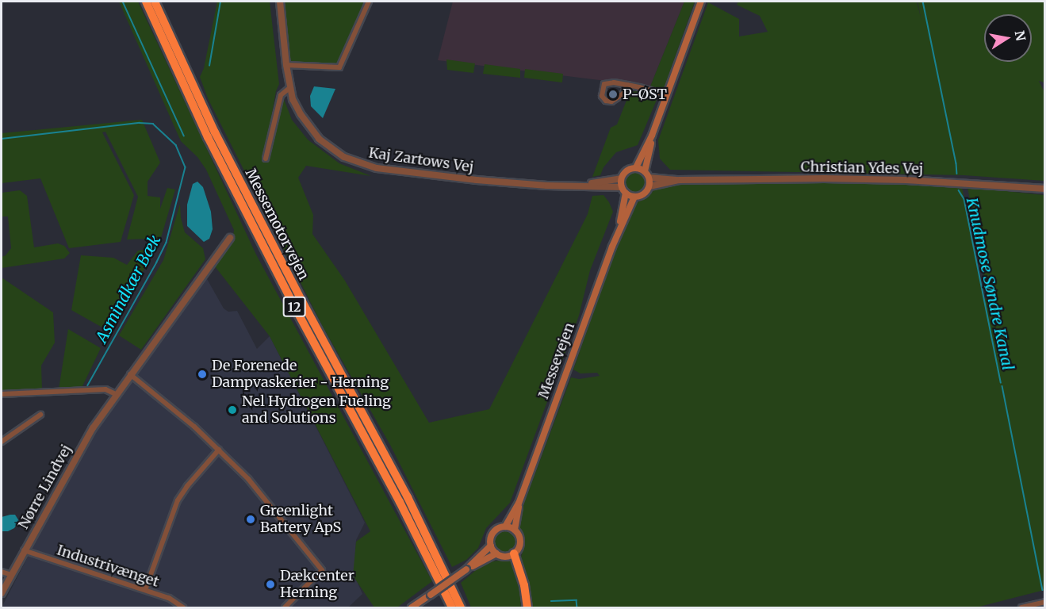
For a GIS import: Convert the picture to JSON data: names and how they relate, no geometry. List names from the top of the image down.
{
  "streets": {
    "highway": ["Messemotorvejen", "12"],
    "main road": ["Messevejen"],
    "street": [
      "Kaj Zartows Vej",
      "Christian Ydes Vej",
      "Nørre Lindvej",
      "Industrivænget"
    ]
  },
  "crossings": [
    ["Kaj Zartows Vej", "Christian Ydes Vej"],
    ["Kaj Zartows Vej", "Messevejen"],
    ["Christian Ydes Vej", "Messevejen"],
    ["Nørre Lindvej", "Industrivænget"]
  ],
  "water": ["Knudmose Søndre Kanal", "Asmindkær Bæk"],
  "places": [
    "P-ØST",
    "De Forenede Dampvaskerier - Herning",
    "Nel Hydrogen Fueling and Solutions",
    "Greenlight Battery ApS",
    "Dækcenter Herning"
  ],
  "north": "right"
}
